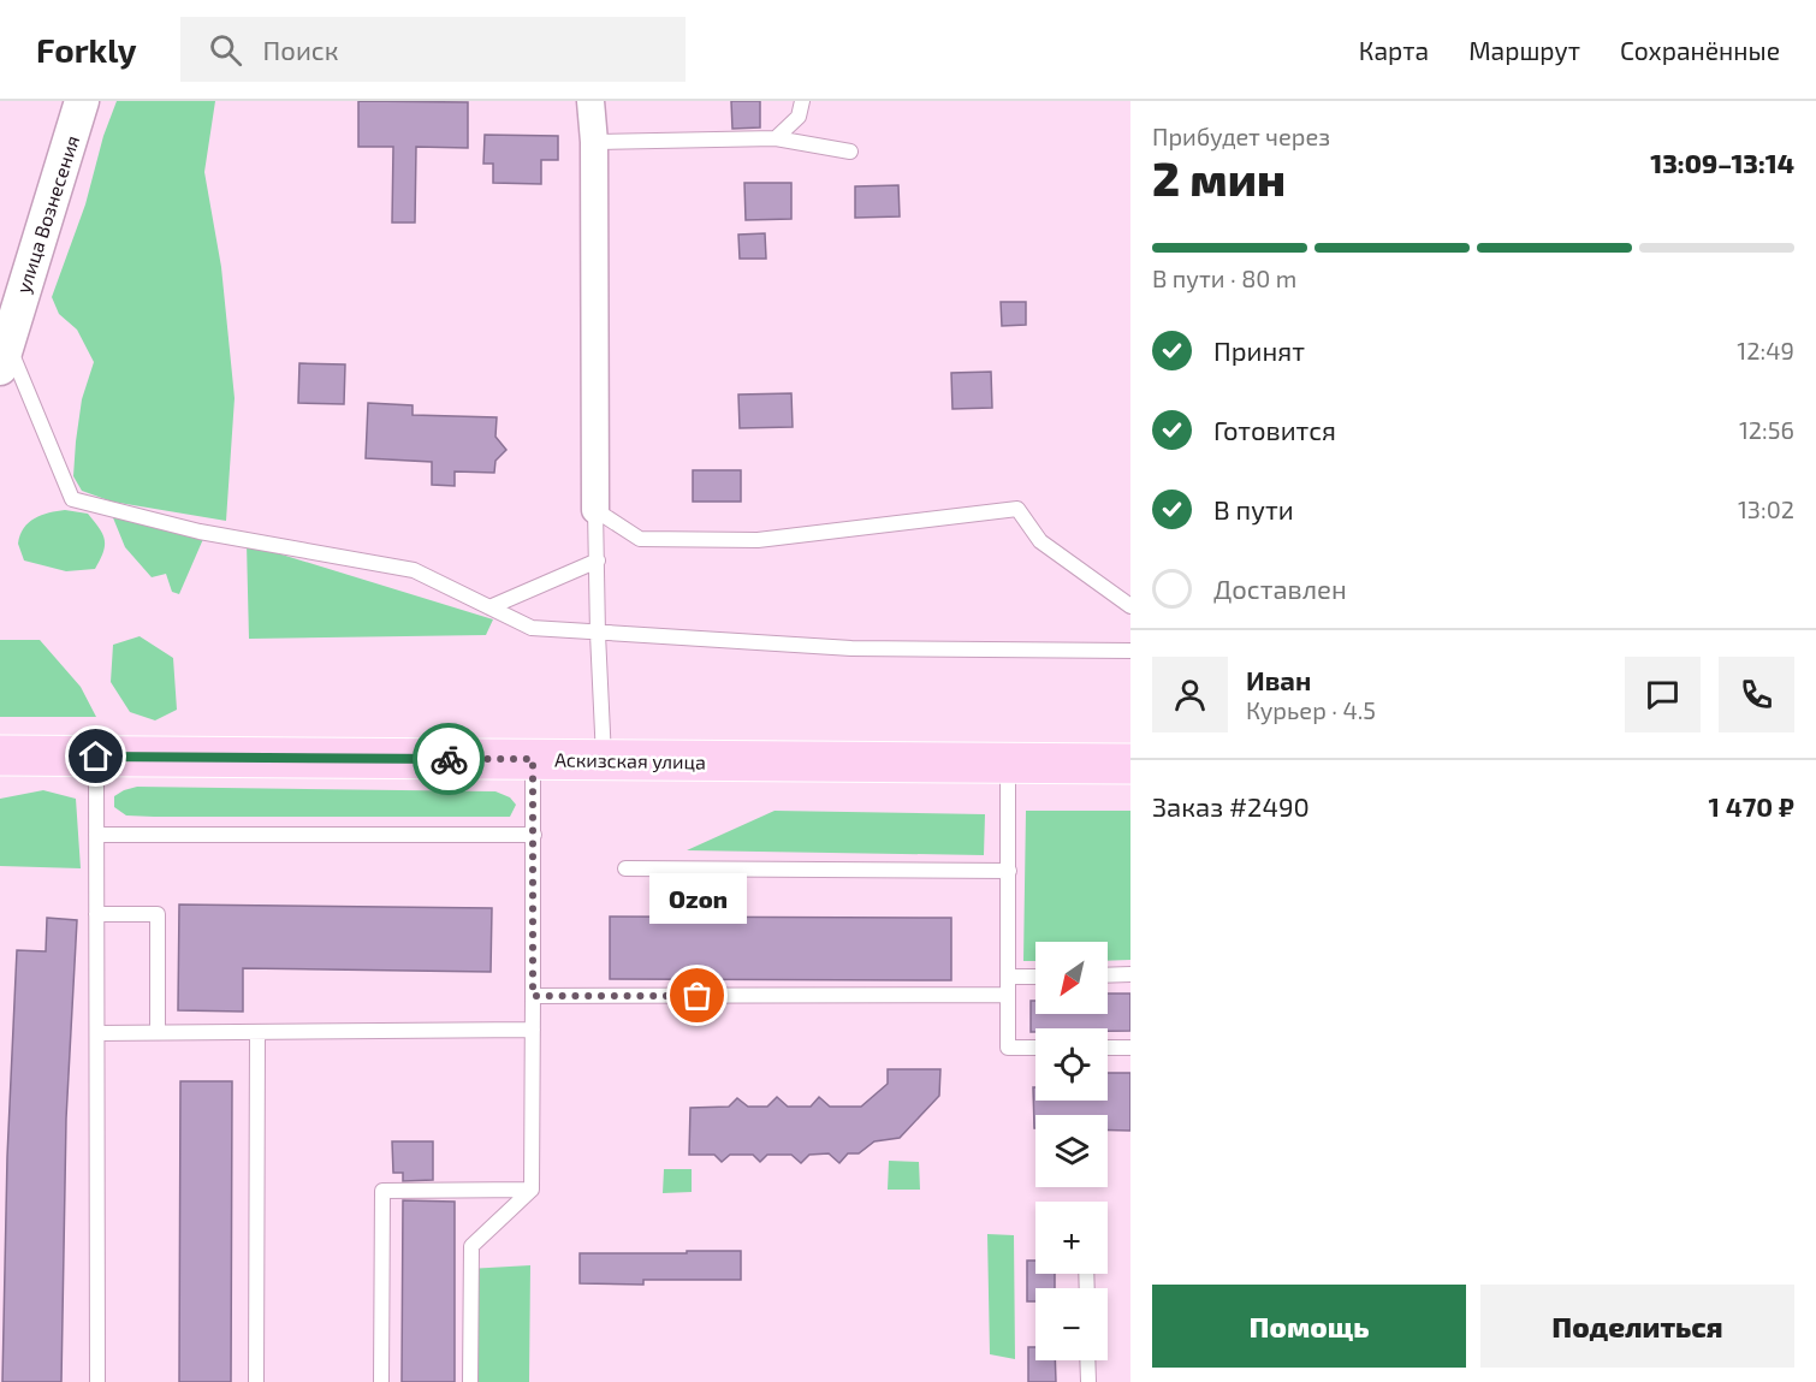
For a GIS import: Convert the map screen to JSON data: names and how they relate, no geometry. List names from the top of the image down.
{
  "streets": {
    "main road": ["Аскизская улица"],
    "street": ["улица Вознесения"]
  },
  "places": ["Ozon"],
  "north": "bottom left",
  "page": {
    "header": "Forkly",
    "search": "Поиск",
    "nav": ["Карта", "Маршрут", "Сохранённые"],
    "heading": ["2 мин", "Прибудет через", "13:09–13:14"],
    "panel": [
      "Иван",
      "Курьер · 4.5",
      "Заказ #2490",
      "1 470 ₽"
    ],
    "bar": "В пути · 80 m",
    "list": [
      ["Принят", "12:49"],
      ["Готовится", "12:56"],
      ["В пути", "13:02"],
      "Доставлен"
    ],
    "bubble": "Ozon",
    "map_buttons": ["+", "−"],
    "buttons": ["Помощь", "Поделиться"]
  }
}
